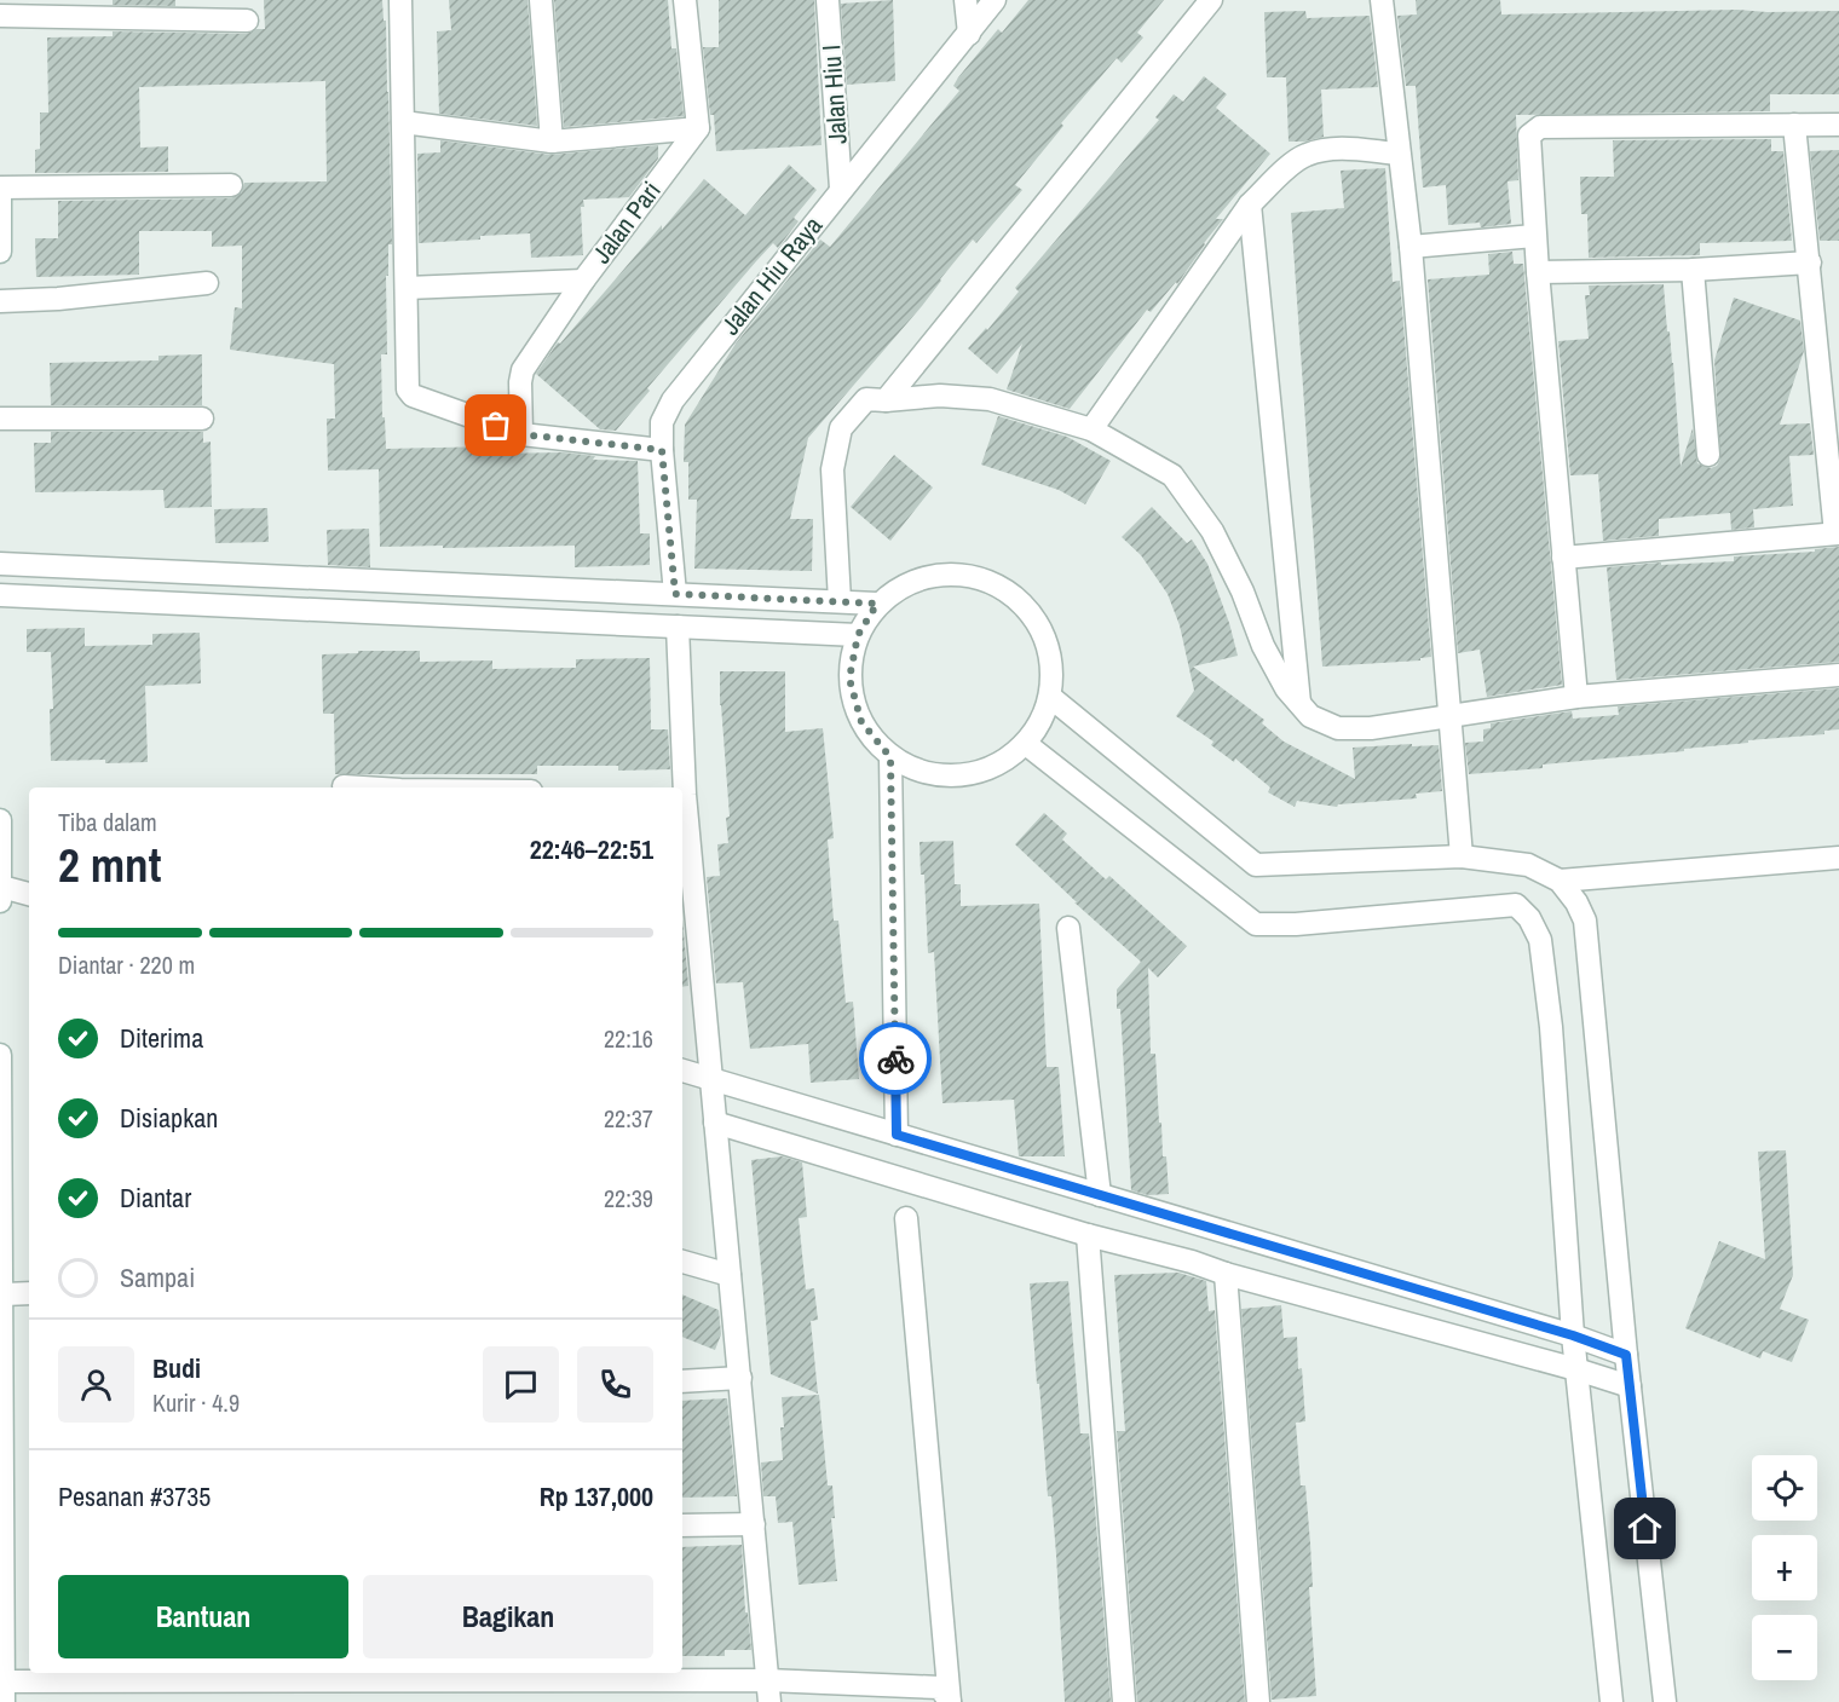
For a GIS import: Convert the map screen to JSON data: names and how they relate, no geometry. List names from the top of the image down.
{
  "streets": {
    "street": ["Jalan Hiu I", "Jalan Pari", "Jalan Hiu Raya"]
  },
  "crossings": [
    ["Jalan Hiu I", "Jalan Hiu Raya"]
  ],
  "page": {
    "heading": ["2 mnt", "Tiba dalam", "22:46–22:51"],
    "panel": [
      "Budi",
      "Kurir · 4.9",
      "Pesanan #3735",
      "Rp 137,000"
    ],
    "bar": "Diantar · 220 m",
    "list": [
      ["Diterima", "22:16"],
      ["Disiapkan", "22:37"],
      ["Diantar", "22:39"],
      "Sampai"
    ],
    "map_buttons": ["+", "−"],
    "buttons": ["Bantuan", "Bagikan"]
  }
}
